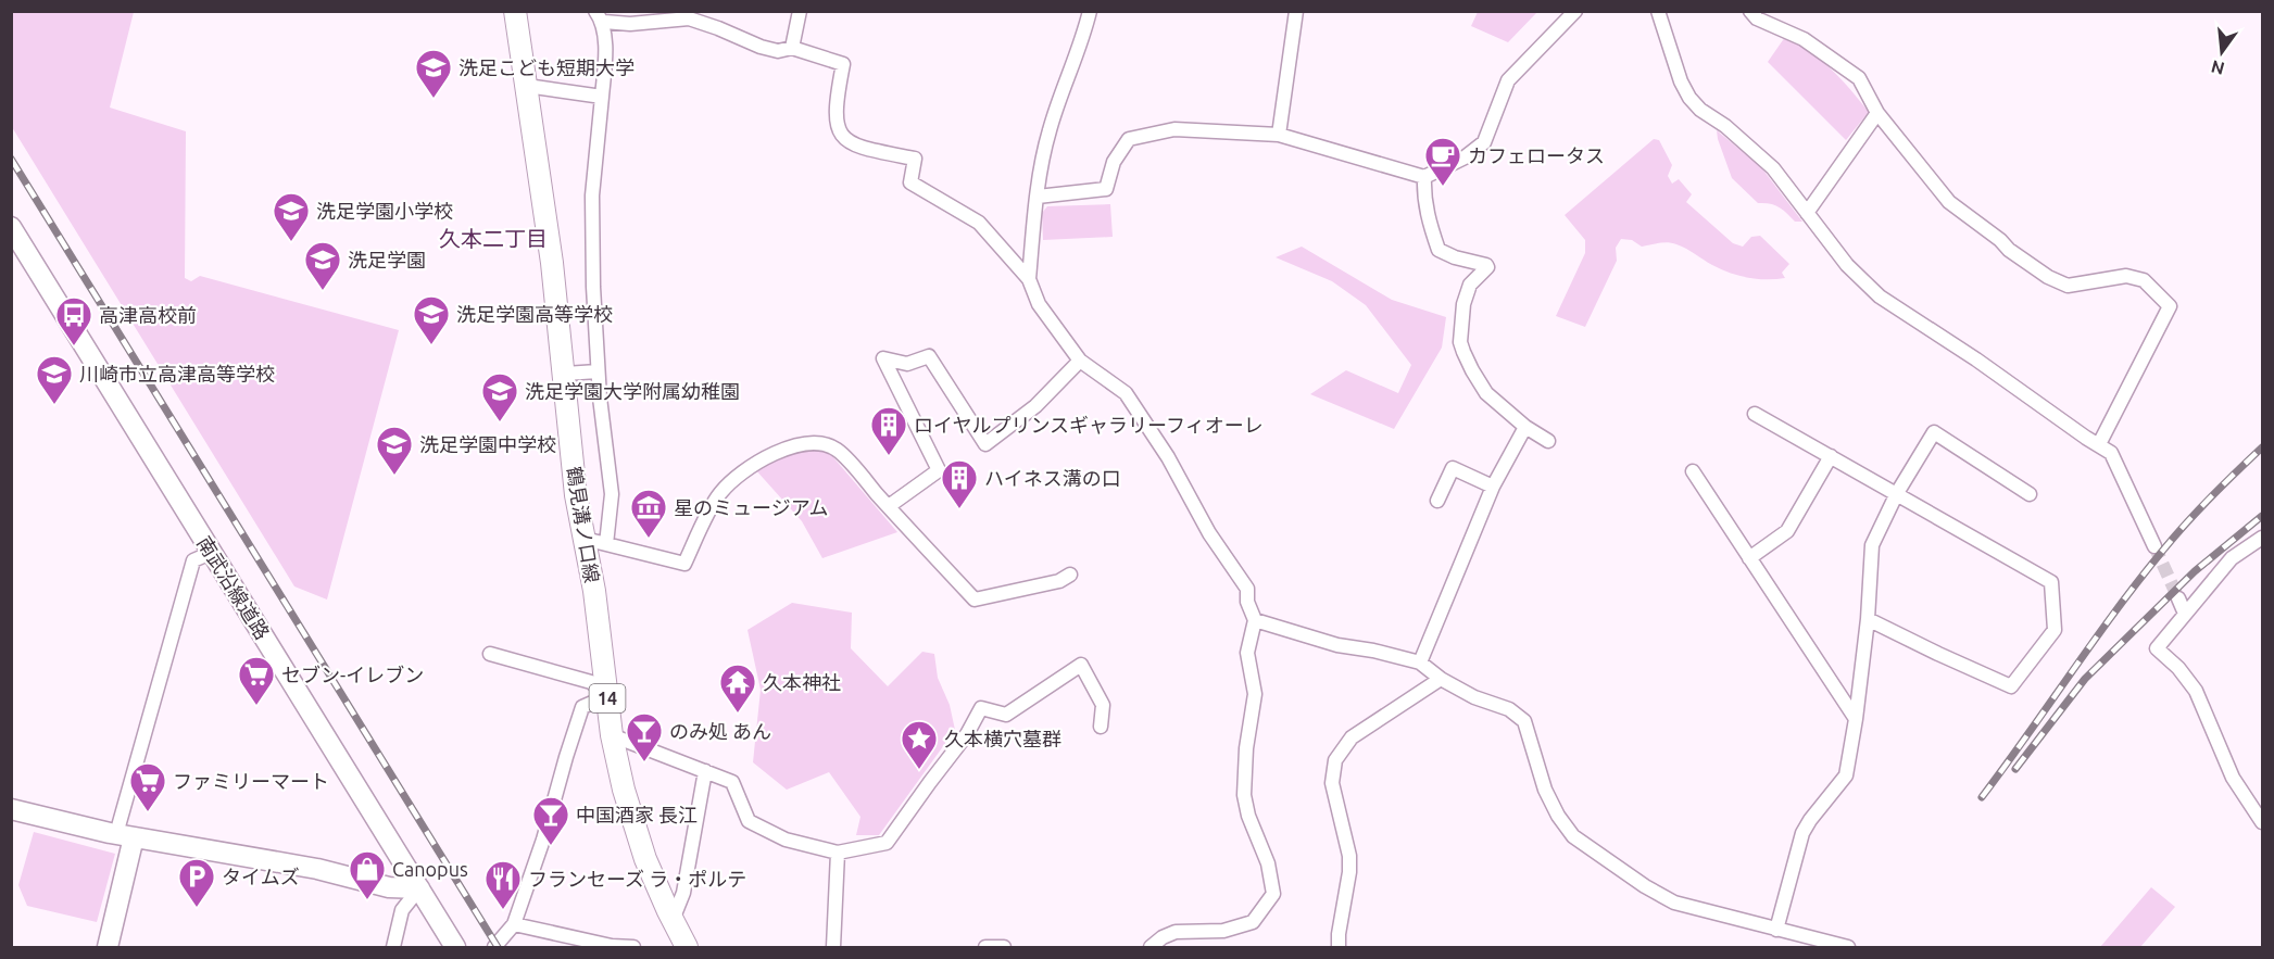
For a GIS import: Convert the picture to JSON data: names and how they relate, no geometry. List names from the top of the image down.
{
  "streets": {
    "main road": ["鶴見溝ノ口線", "14"],
    "street": ["南武沿線道路"]
  },
  "districts": ["久本二丁目"],
  "places": {
    "school or university": [
      "洗足こども短期大学",
      "洗足学園小学校",
      "洗足学園",
      "洗足学園高等学校",
      "川崎市立高津高等学校",
      "洗足学園大学附属幼稚園",
      "洗足学園中学校"
    ],
    "cafe": ["カフェロータス"],
    "bus stop": ["高津高校前"],
    "building": ["ロイヤルプリンスギャラリーフィオーレ", "ハイネス溝の口"],
    "museum": ["星のミュージアム"],
    "supermarket": ["セブン-イレブン", "ファミリーマート"],
    "temple": ["久本神社"],
    "bar": ["のみ処 あん", "中国酒家 長江"],
    "place": ["久本横穴墓群"],
    "shop": ["Canopus"],
    "parking": ["タイムズ"],
    "restaurant": ["フランセーズ ラ・ポルテ"]
  },
  "north": "bottom"
}
